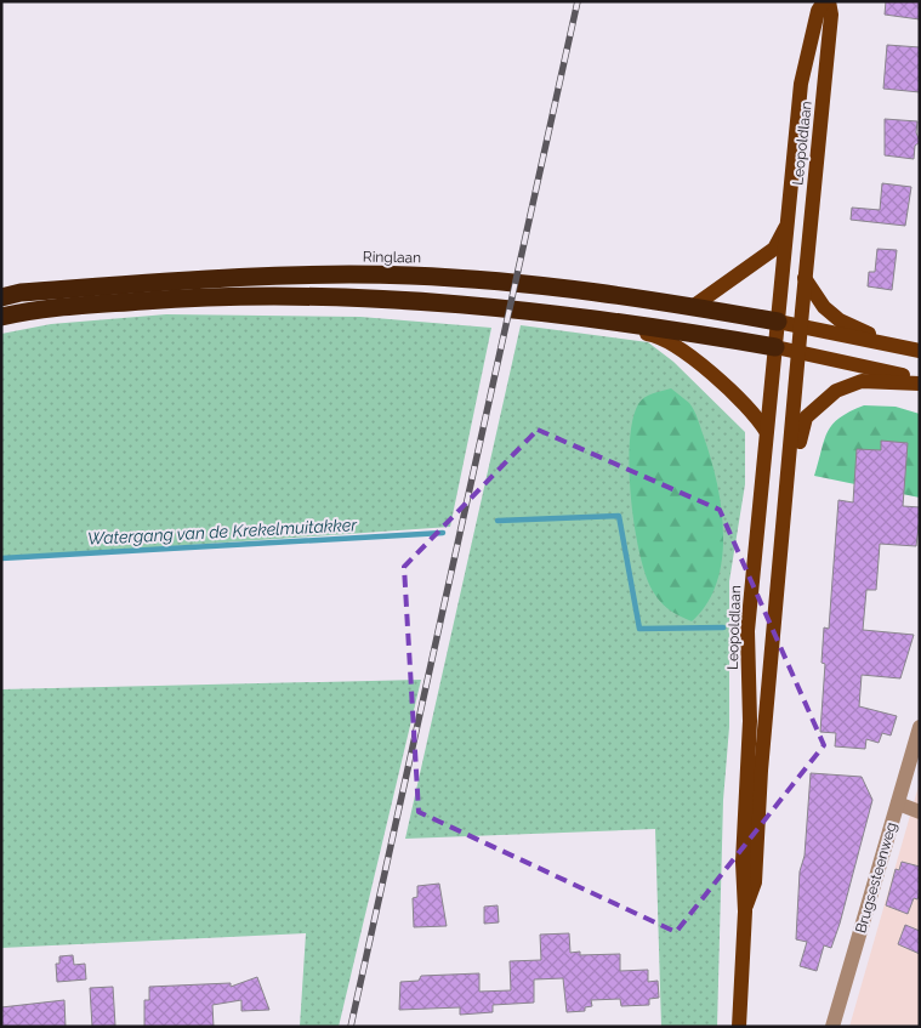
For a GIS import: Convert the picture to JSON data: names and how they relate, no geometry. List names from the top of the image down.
{
  "streets": {
    "highway": ["Ringlaan"],
    "main road": ["Leopoldlaan"],
    "street": ["Brugsesteenweg"]
  },
  "crossings": [
    ["Leopoldlaan", "Ringlaan"]
  ],
  "water": ["Watergang van de Krekelmuitakker"]
}
